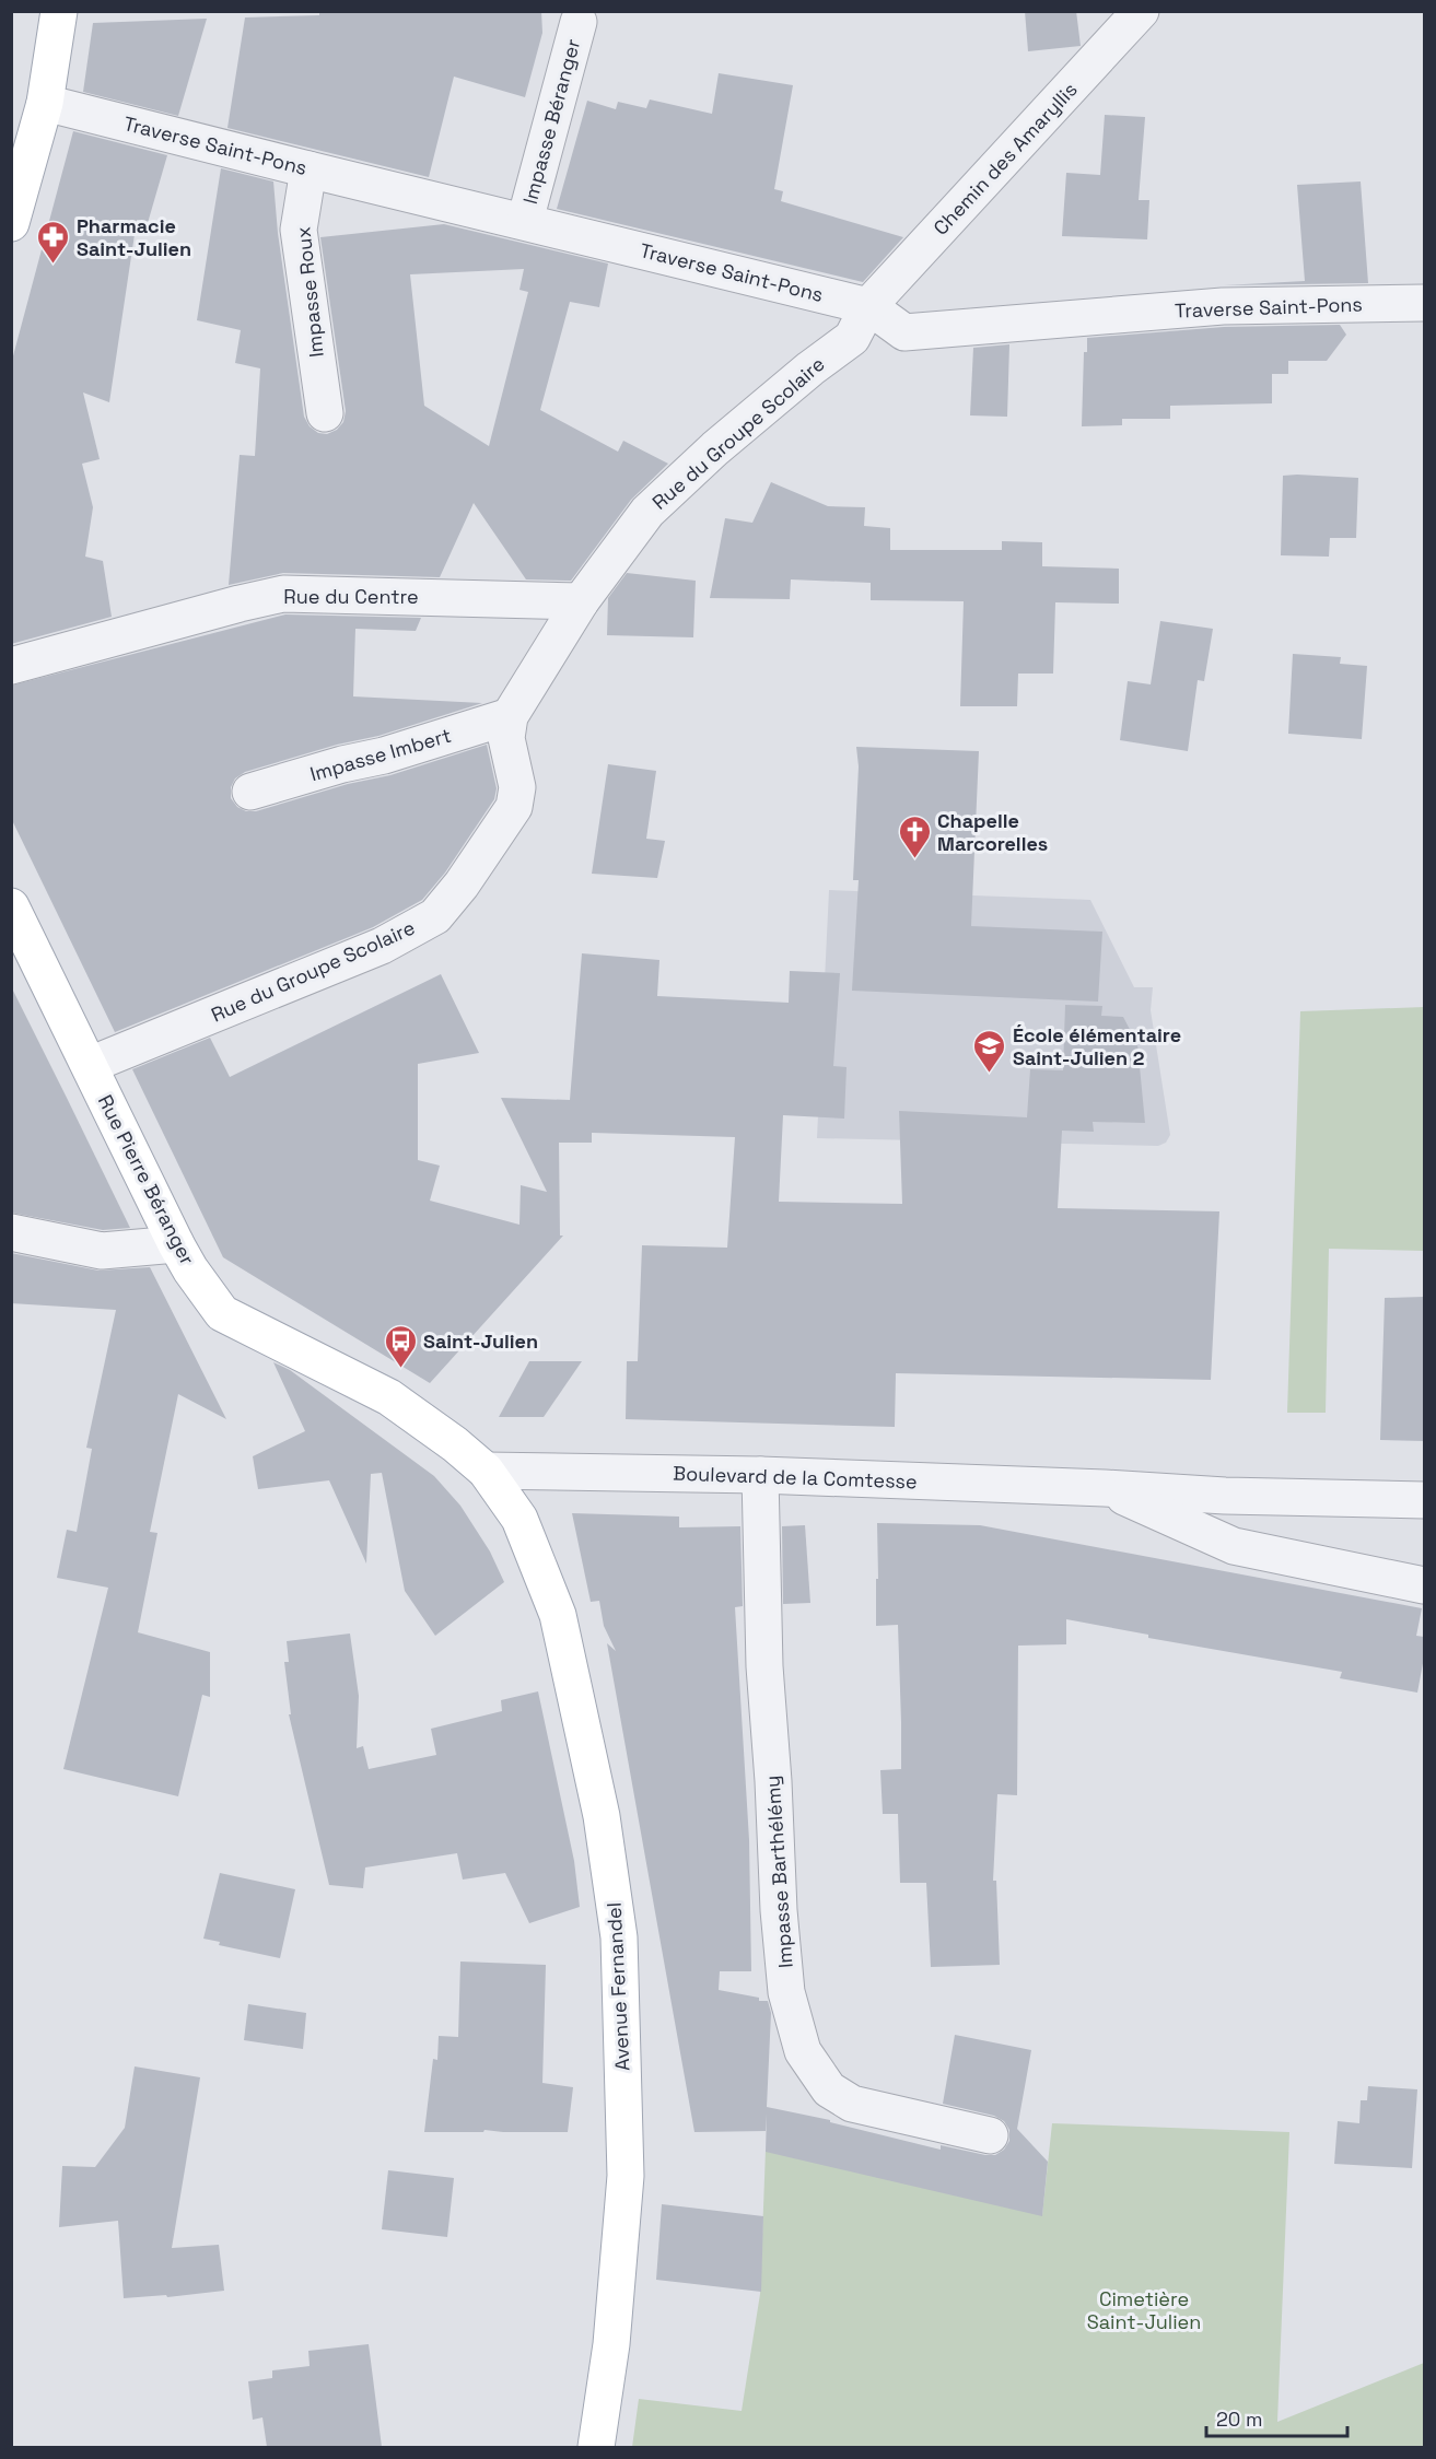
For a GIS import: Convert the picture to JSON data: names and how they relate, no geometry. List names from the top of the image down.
{
  "streets": {
    "main road": ["Rue Pierre Béranger", "Avenue Fernandel"],
    "street": [
      "Impasse Béranger",
      "Traverse Saint-Pons",
      "Chemin des Amaryllis",
      "Impasse Roux",
      "Rue du Groupe Scolaire",
      "Rue du Centre",
      "Impasse Imbert",
      "Boulevard de la Comtesse",
      "Impasse Barthélémy"
    ]
  },
  "crossings": [
    ["Impasse Béranger", "Traverse Saint-Pons"],
    ["Traverse Saint-Pons", "Chemin des Amaryllis"],
    ["Traverse Saint-Pons", "Impasse Roux"],
    ["Traverse Saint-Pons", "Rue du Groupe Scolaire"],
    ["Chemin des Amaryllis", "Rue du Groupe Scolaire"],
    ["Rue du Groupe Scolaire", "Rue du Centre"],
    ["Rue du Groupe Scolaire", "Impasse Imbert"],
    ["Rue du Groupe Scolaire", "Rue Pierre Béranger"],
    ["Rue Pierre Béranger", "Boulevard de la Comtesse"],
    ["Rue Pierre Béranger", "Avenue Fernandel"],
    ["Boulevard de la Comtesse", "Impasse Barthélémy"],
    ["Boulevard de la Comtesse", "Avenue Fernandel"]
  ],
  "parks": ["Cimetière Saint-Julien"],
  "places": {
    "pharmacy": ["Pharmacie Saint-Julien"],
    "church": ["Chapelle Marcorelles"],
    "school or university": ["École élémentaire Saint-Julien 2"],
    "bus stop": ["Saint-Julien"]
  },
  "scale_bar": "20 m"
}
